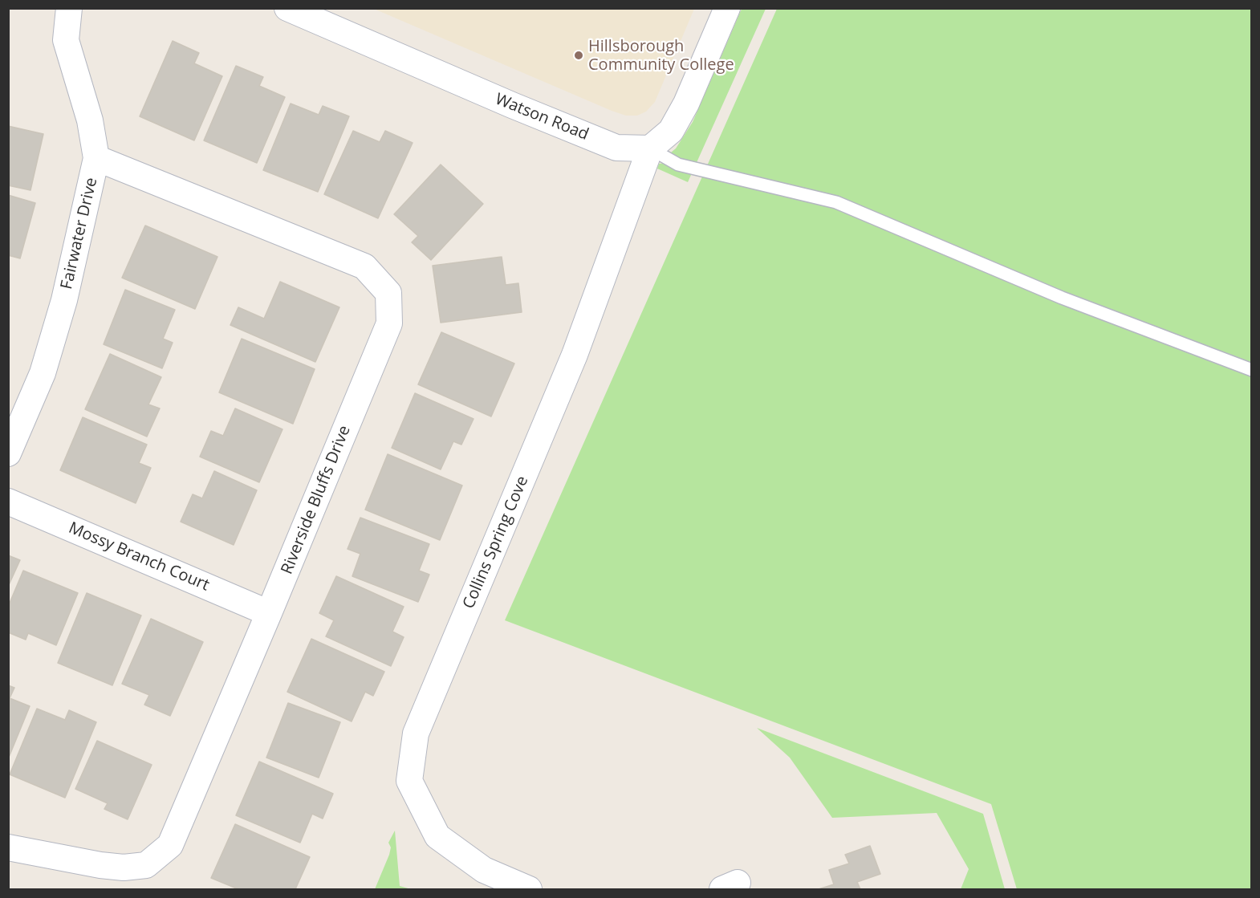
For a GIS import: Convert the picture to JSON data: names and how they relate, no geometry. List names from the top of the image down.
{
  "streets": {
    "street": [
      "Watson Road",
      "Fairwater Drive",
      "Riverside Bluffs Drive",
      "Collins Spring Cove",
      "Mossy Branch Court"
    ]
  },
  "crossings": [
    ["Watson Road", "Collins Spring Cove"],
    ["Fairwater Drive", "Riverside Bluffs Drive"],
    ["Riverside Bluffs Drive", "Mossy Branch Court"]
  ],
  "places": ["Hillsborough Community College"]
}
